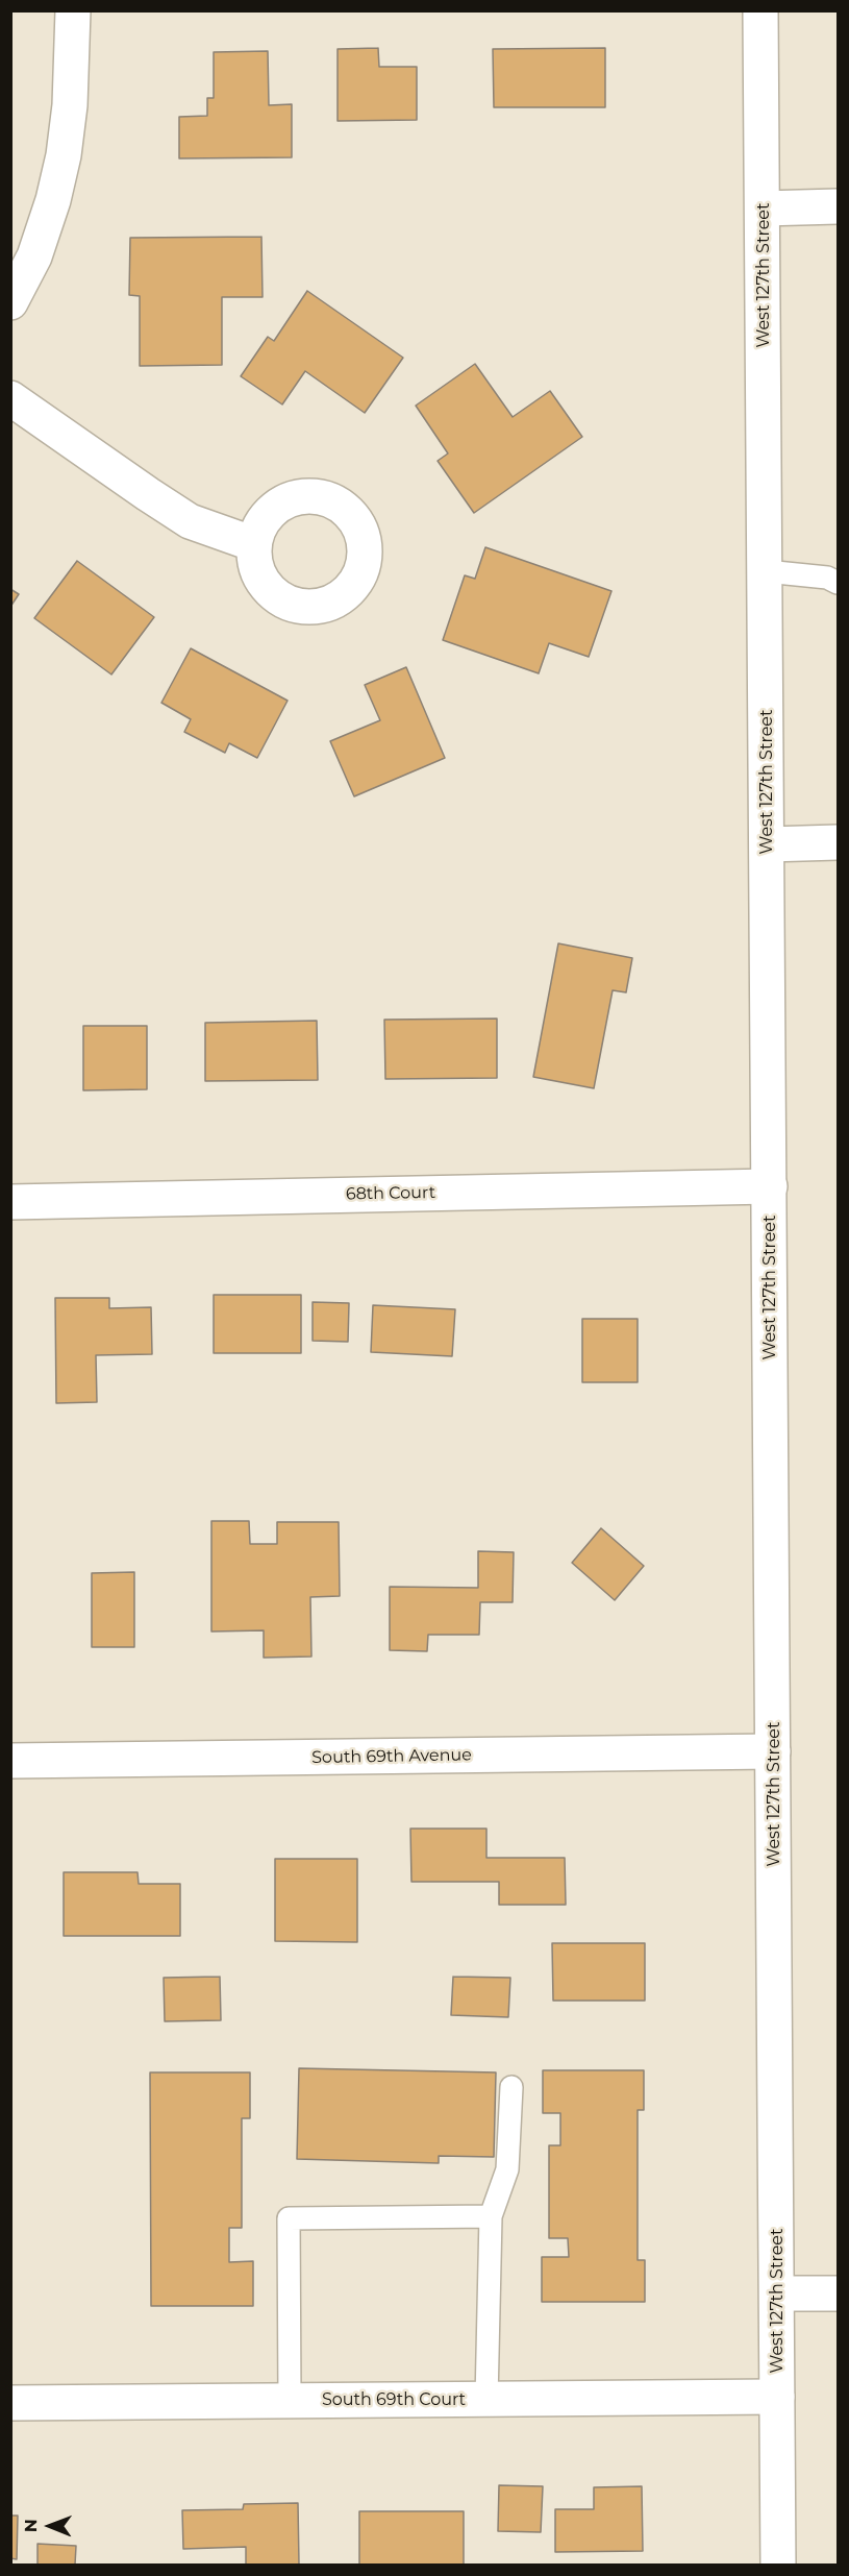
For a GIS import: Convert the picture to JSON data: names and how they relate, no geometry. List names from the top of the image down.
{
  "streets": {
    "street": [
      "West 127th Street",
      "68th Court",
      "South 69th Avenue",
      "South 69th Court"
    ]
  },
  "crossings": [
    ["West 127th Street", "68th Court"],
    ["West 127th Street", "South 69th Avenue"],
    ["West 127th Street", "South 69th Court"]
  ],
  "north": "left"
}
